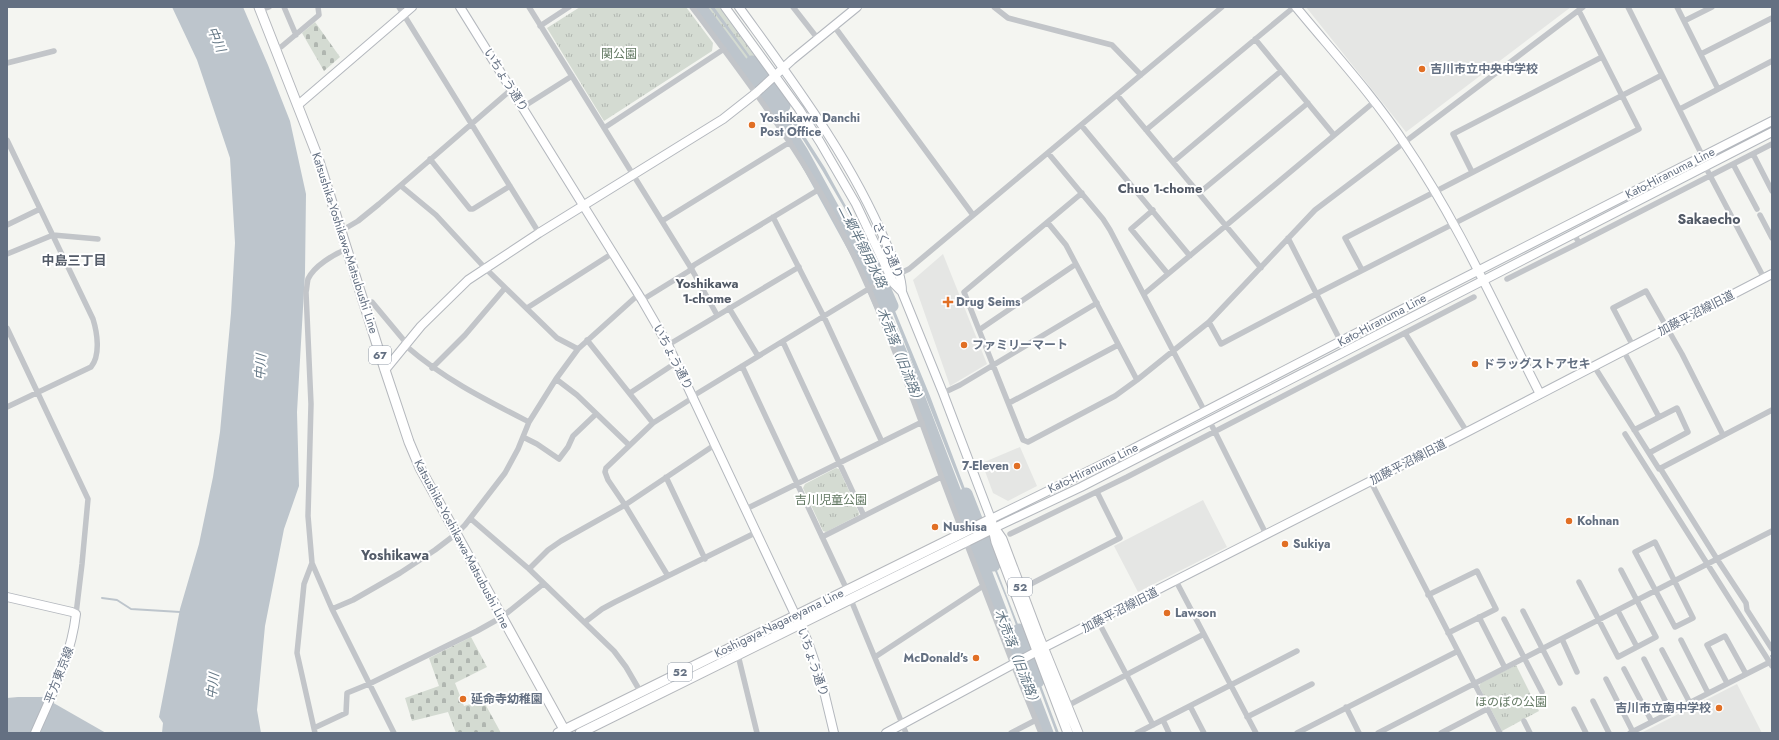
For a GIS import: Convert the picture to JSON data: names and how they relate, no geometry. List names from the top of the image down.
{
  "streets": {
    "main road": [
      "Katsushika-Yoshikawa-Matsubushi Line",
      "67",
      "52",
      "Koshigaya-Nagareyama Line"
    ],
    "street": [
      "いちょう通り",
      "Kato-Hiranuma Line",
      "さくら通り",
      "加藤平沼線旧道",
      "平方東京線"
    ]
  },
  "crossings": [
    ["いちょう通り", "Koshigaya-Nagareyama Line"],
    ["Kato-Hiranuma Line", "さくら通り"],
    ["Kato-Hiranuma Line", "52"],
    ["Kato-Hiranuma Line", "Koshigaya-Nagareyama Line"],
    ["Katsushika-Yoshikawa-Matsubushi Line", "Koshigaya-Nagareyama Line"],
    ["さくら通り", "52"],
    ["さくら通り", "Koshigaya-Nagareyama Line"],
    ["加藤平沼線旧道", "52"],
    ["52", "Koshigaya-Nagareyama Line"]
  ],
  "districts": [
    "Chuo 1-chome",
    "Sakaecho",
    "中島三丁目",
    "Yoshikawa 1-chome",
    "Yoshikawa"
  ],
  "water": ["中川", "二郷半領用水路", "木売落（旧流路）"],
  "parks": ["関公園", "吉川児童公園", "ほのぼの公園"],
  "places": {
    "other": [
      "吉川市立中央中学校",
      "Yoshikawa Danchi Post Office",
      "ファミリーマート",
      "ドラッグストアセキ",
      "7-Eleven",
      "Kohnan",
      "Nushisa",
      "Sukiya",
      "Lawson",
      "McDonald's",
      "延命寺幼稚園",
      "吉川市立南中学校"
    ],
    "health": ["Drug Seims"]
  }
}
